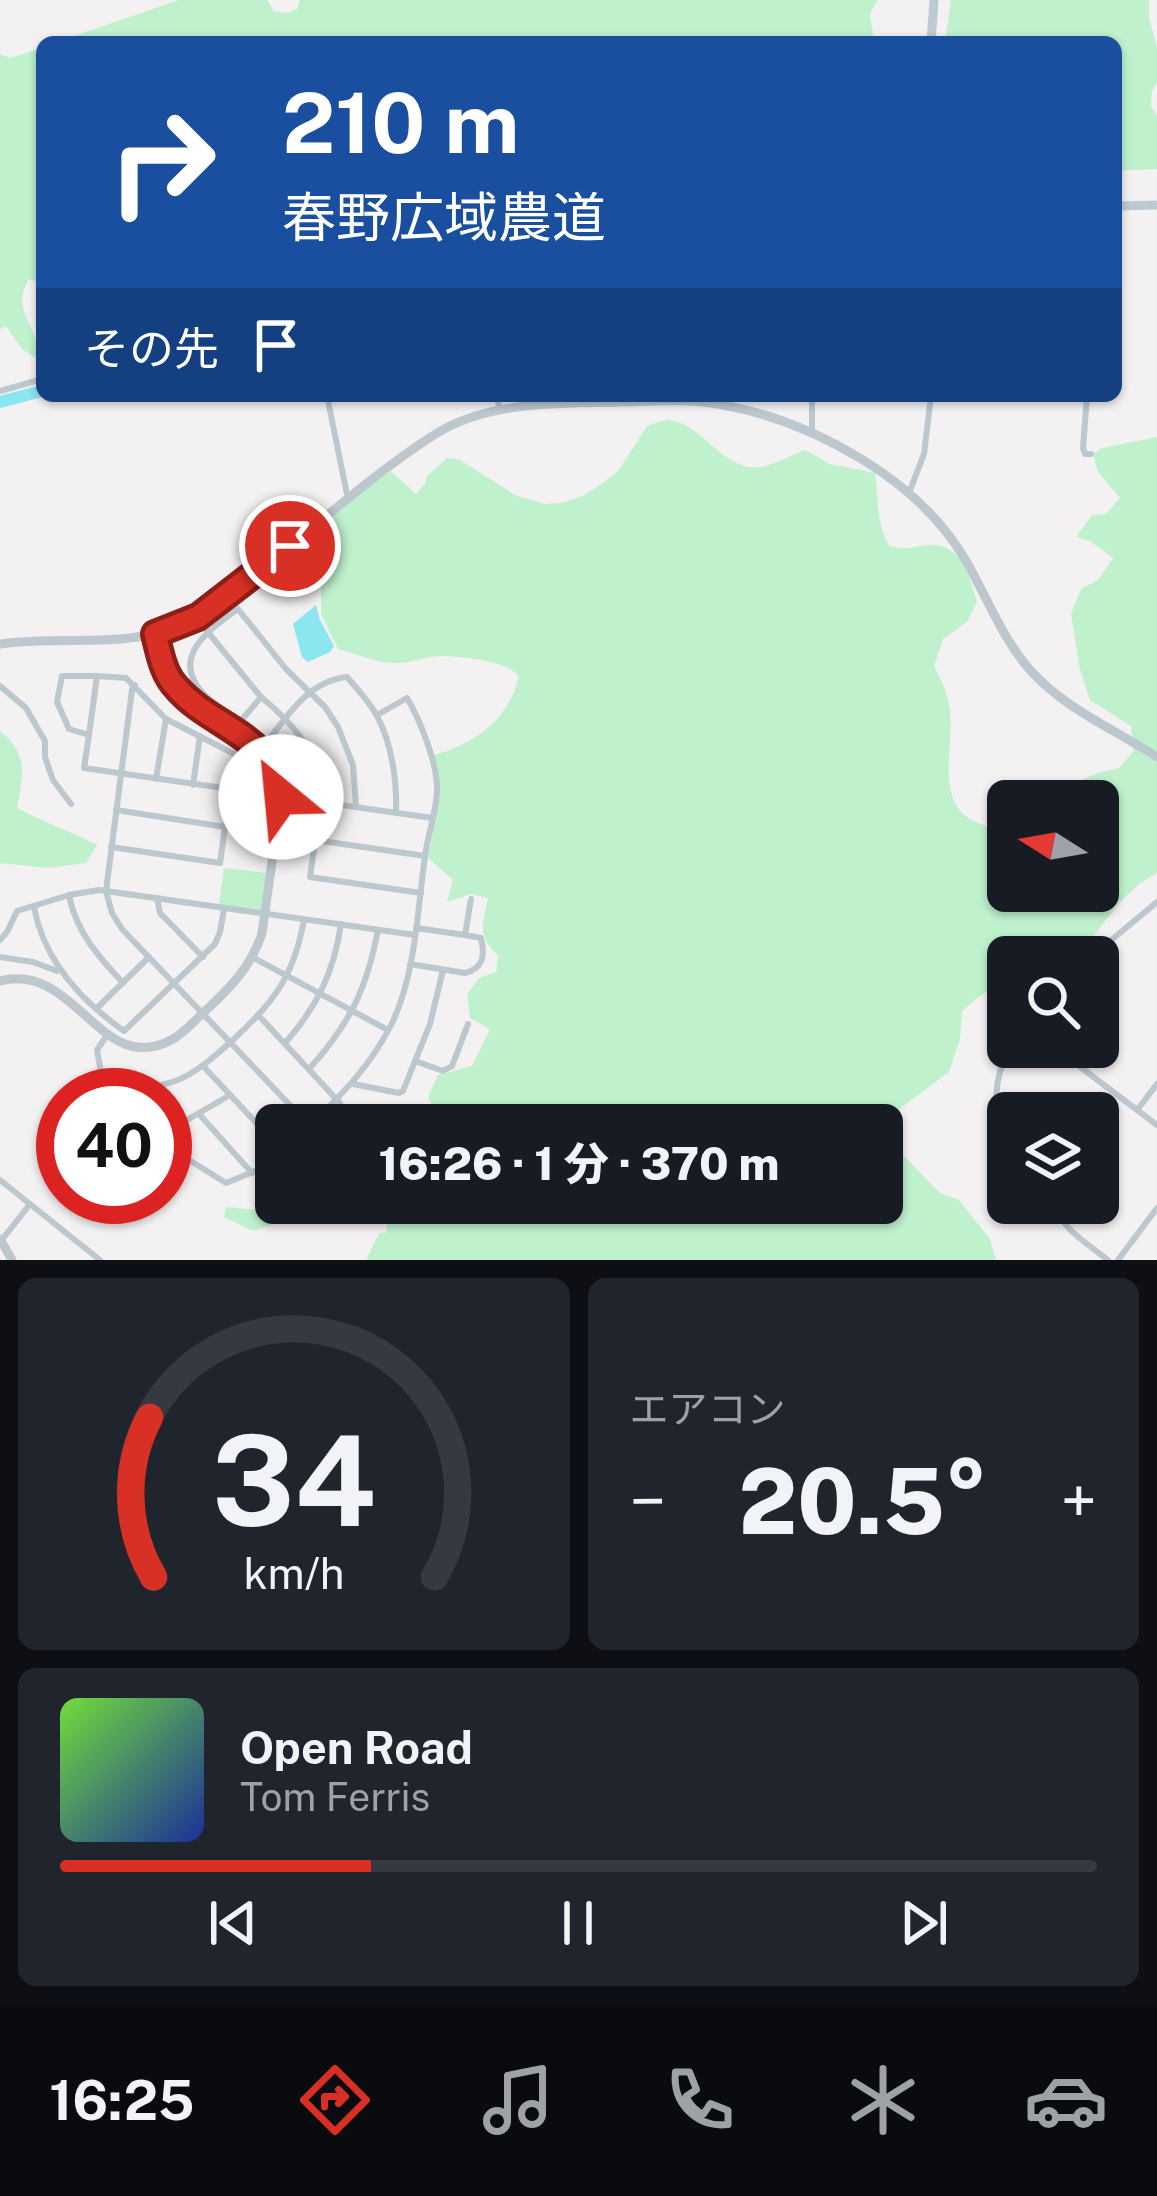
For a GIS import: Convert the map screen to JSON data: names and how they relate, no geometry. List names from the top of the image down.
{
  "north": "left",
  "page": {
    "turn": ["210 m", "春野広域農道"],
    "then": "その先",
    "limit": "40",
    "trip": "16:26 · 1 分 · 370 m",
    "tile": "エアコン",
    "heat": ["−", "20.5°", "+"],
    "song": ["Open Road", "Tom Ferris"],
    "tabs": "16:25",
    "gauge": ["34", "km/h"]
  }
}
